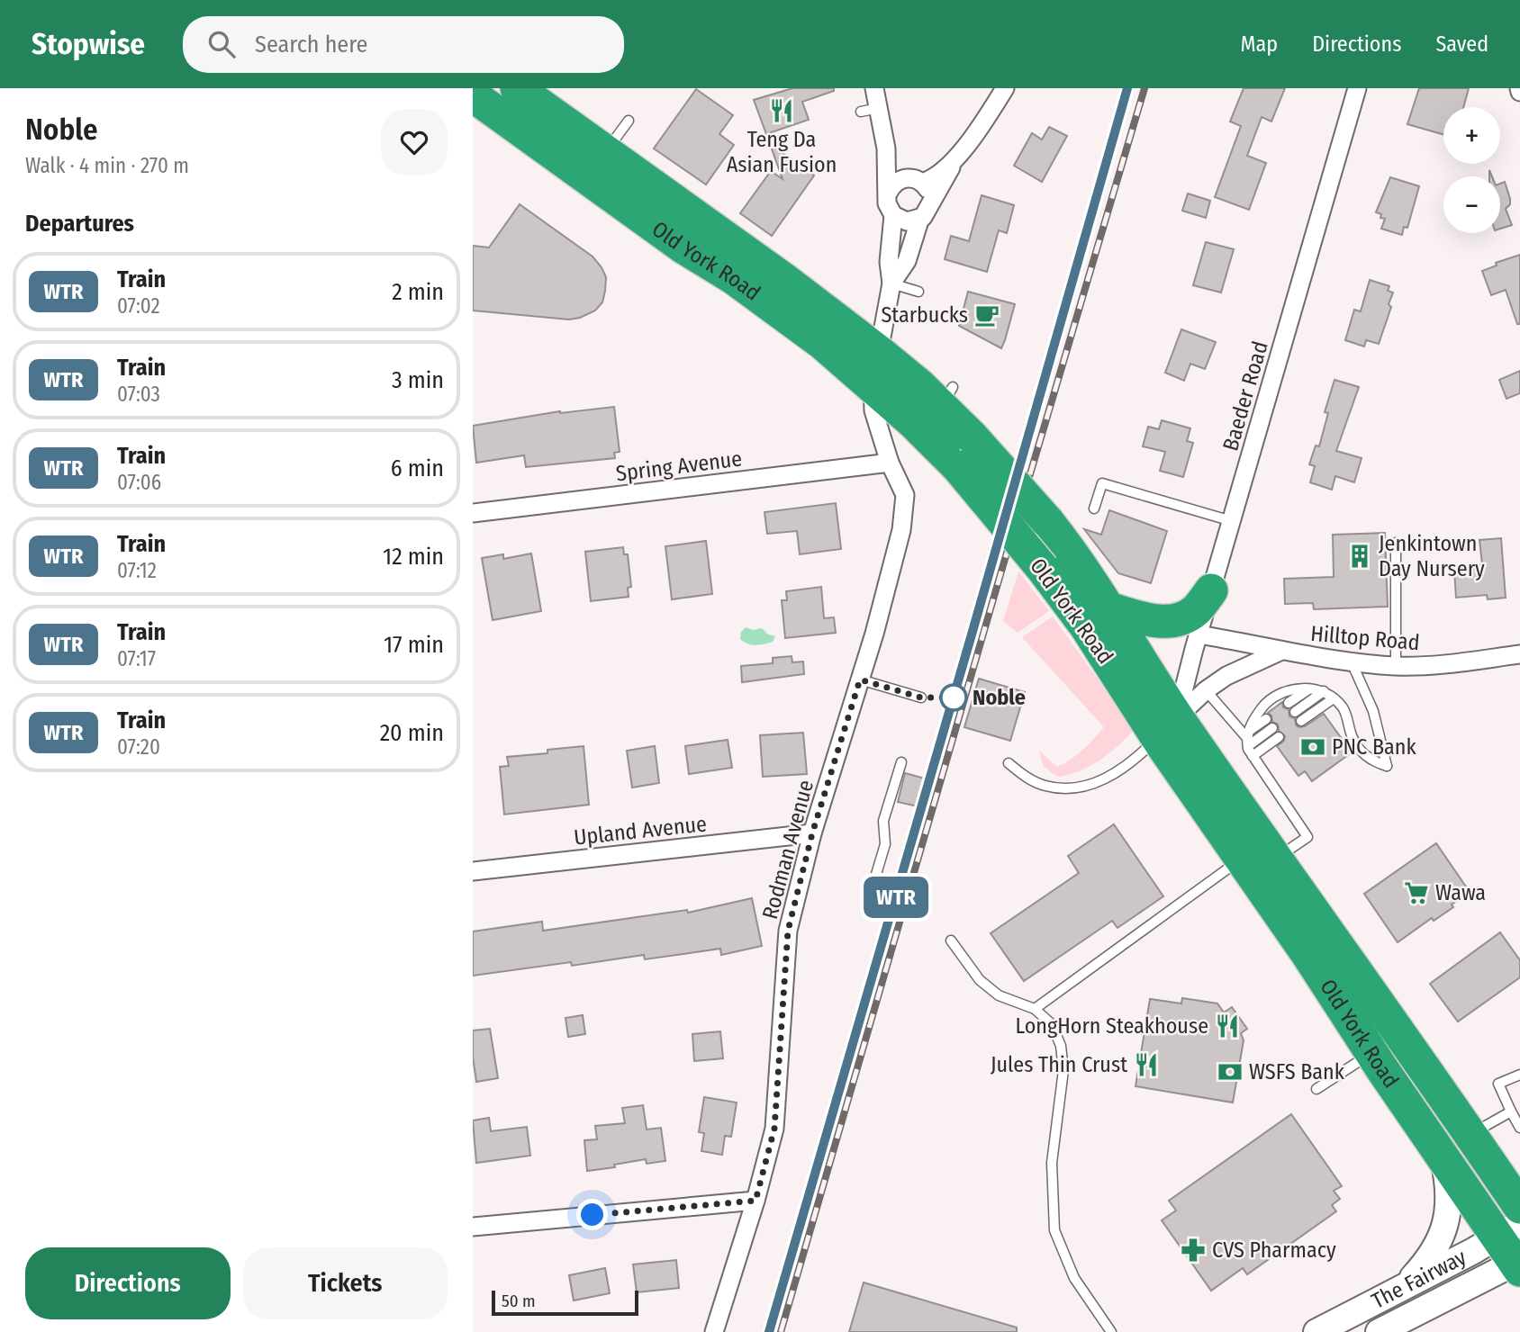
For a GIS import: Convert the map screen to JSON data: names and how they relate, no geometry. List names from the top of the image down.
{
  "streets": {
    "highway": ["Old York Road"],
    "main road": ["The Fairway"],
    "street": [
      "Baeder Road",
      "Spring Avenue",
      "Hilltop Road",
      "Upland Avenue",
      "Rodman Avenue"
    ]
  },
  "crossings": [
    ["Old York Road", "Baeder Road"],
    ["Old York Road", "Hilltop Road"],
    ["Old York Road", "Rodman Avenue"],
    ["Old York Road", "The Fairway"],
    ["Baeder Road", "Hilltop Road"],
    ["Spring Avenue", "Rodman Avenue"],
    ["Upland Avenue", "Rodman Avenue"]
  ],
  "places": {
    "restaurant": ["Teng Da Asian Fusion", "LongHorn Steakhouse", "Jules Thin Crust"],
    "cafe": ["Starbucks"],
    "building": ["Jenkintown Day Nursery"],
    "other": ["Noble"],
    "bank": ["PNC Bank", "WSFS Bank"],
    "supermarket": ["Wawa"],
    "pharmacy": ["CVS Pharmacy"]
  },
  "scale_bar": "50 m",
  "page": {
    "header": "Stopwise",
    "search": "Search here",
    "nav": ["Map", "Directions", "Saved"],
    "heading": [
      ["Noble", "Walk · 4 min · 270 m"],
      "Departures"
    ],
    "on_map": "WTR",
    "map_buttons": ["+", "−"],
    "list": [
      {
        "mark": "WTR",
        "name": "Train",
        "note": "07:02",
        "value": "2 min"
      },
      {
        "mark": "WTR",
        "name": "Train",
        "note": "07:03",
        "value": "3 min"
      },
      {
        "mark": "WTR",
        "name": "Train",
        "note": "07:06",
        "value": "6 min"
      },
      {
        "mark": "WTR",
        "name": "Train",
        "note": "07:12",
        "value": "12 min"
      },
      {
        "mark": "WTR",
        "name": "Train",
        "note": "07:17",
        "value": "17 min"
      },
      {
        "mark": "WTR",
        "name": "Train",
        "note": "07:20",
        "value": "20 min"
      }
    ],
    "buttons": ["Directions", "Tickets"],
    "scale": "50 m"
  }
}
